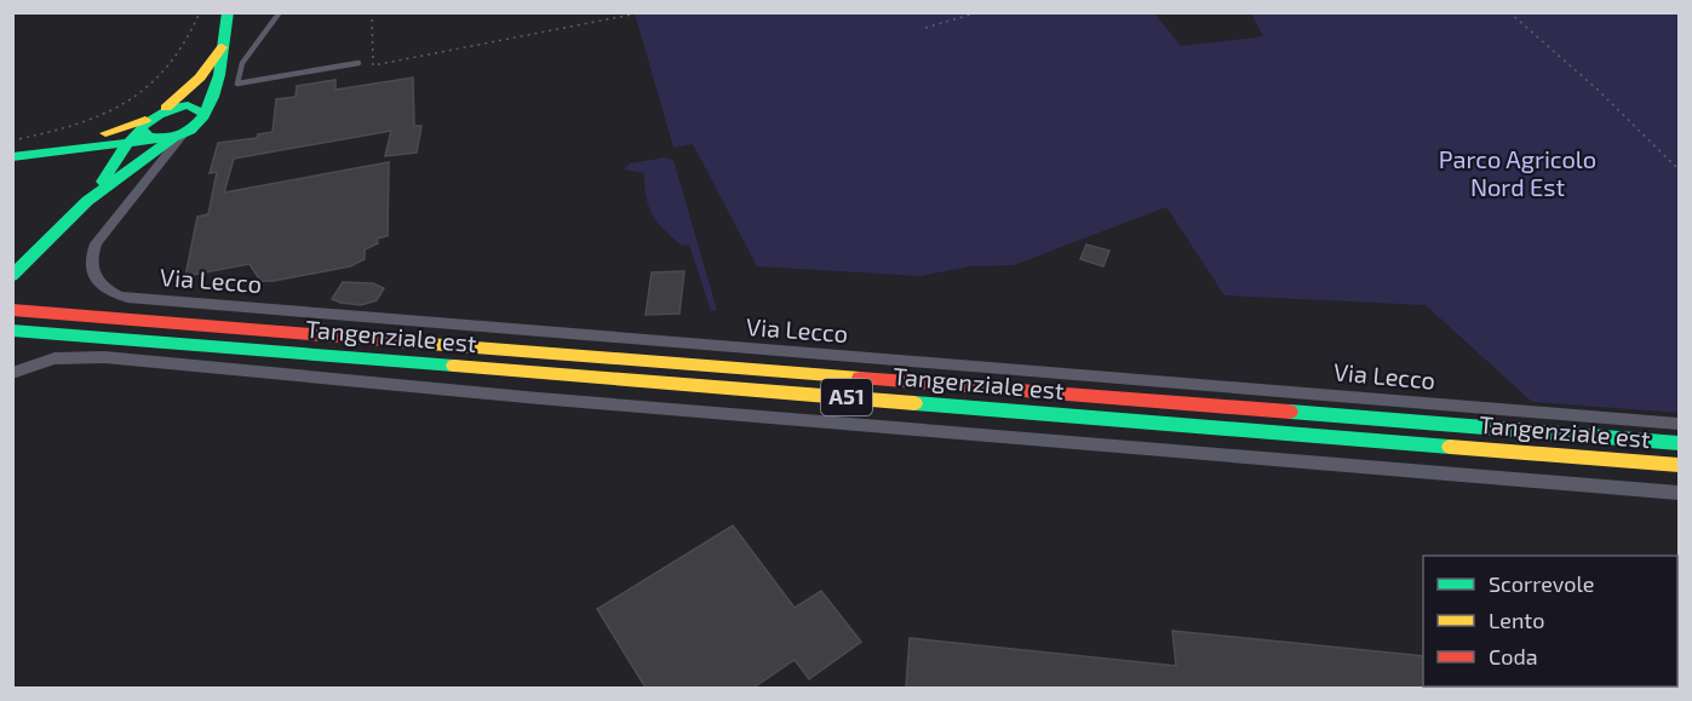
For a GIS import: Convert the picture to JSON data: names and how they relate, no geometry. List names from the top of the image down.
{
  "streets": {
    "main road": ["Tangenziale est", "A51"],
    "street": ["Via Lecco"]
  },
  "parks": ["Parco Agricolo Nord Est"],
  "legend": ["Scorrevole", "Lento", "Coda"]
}
